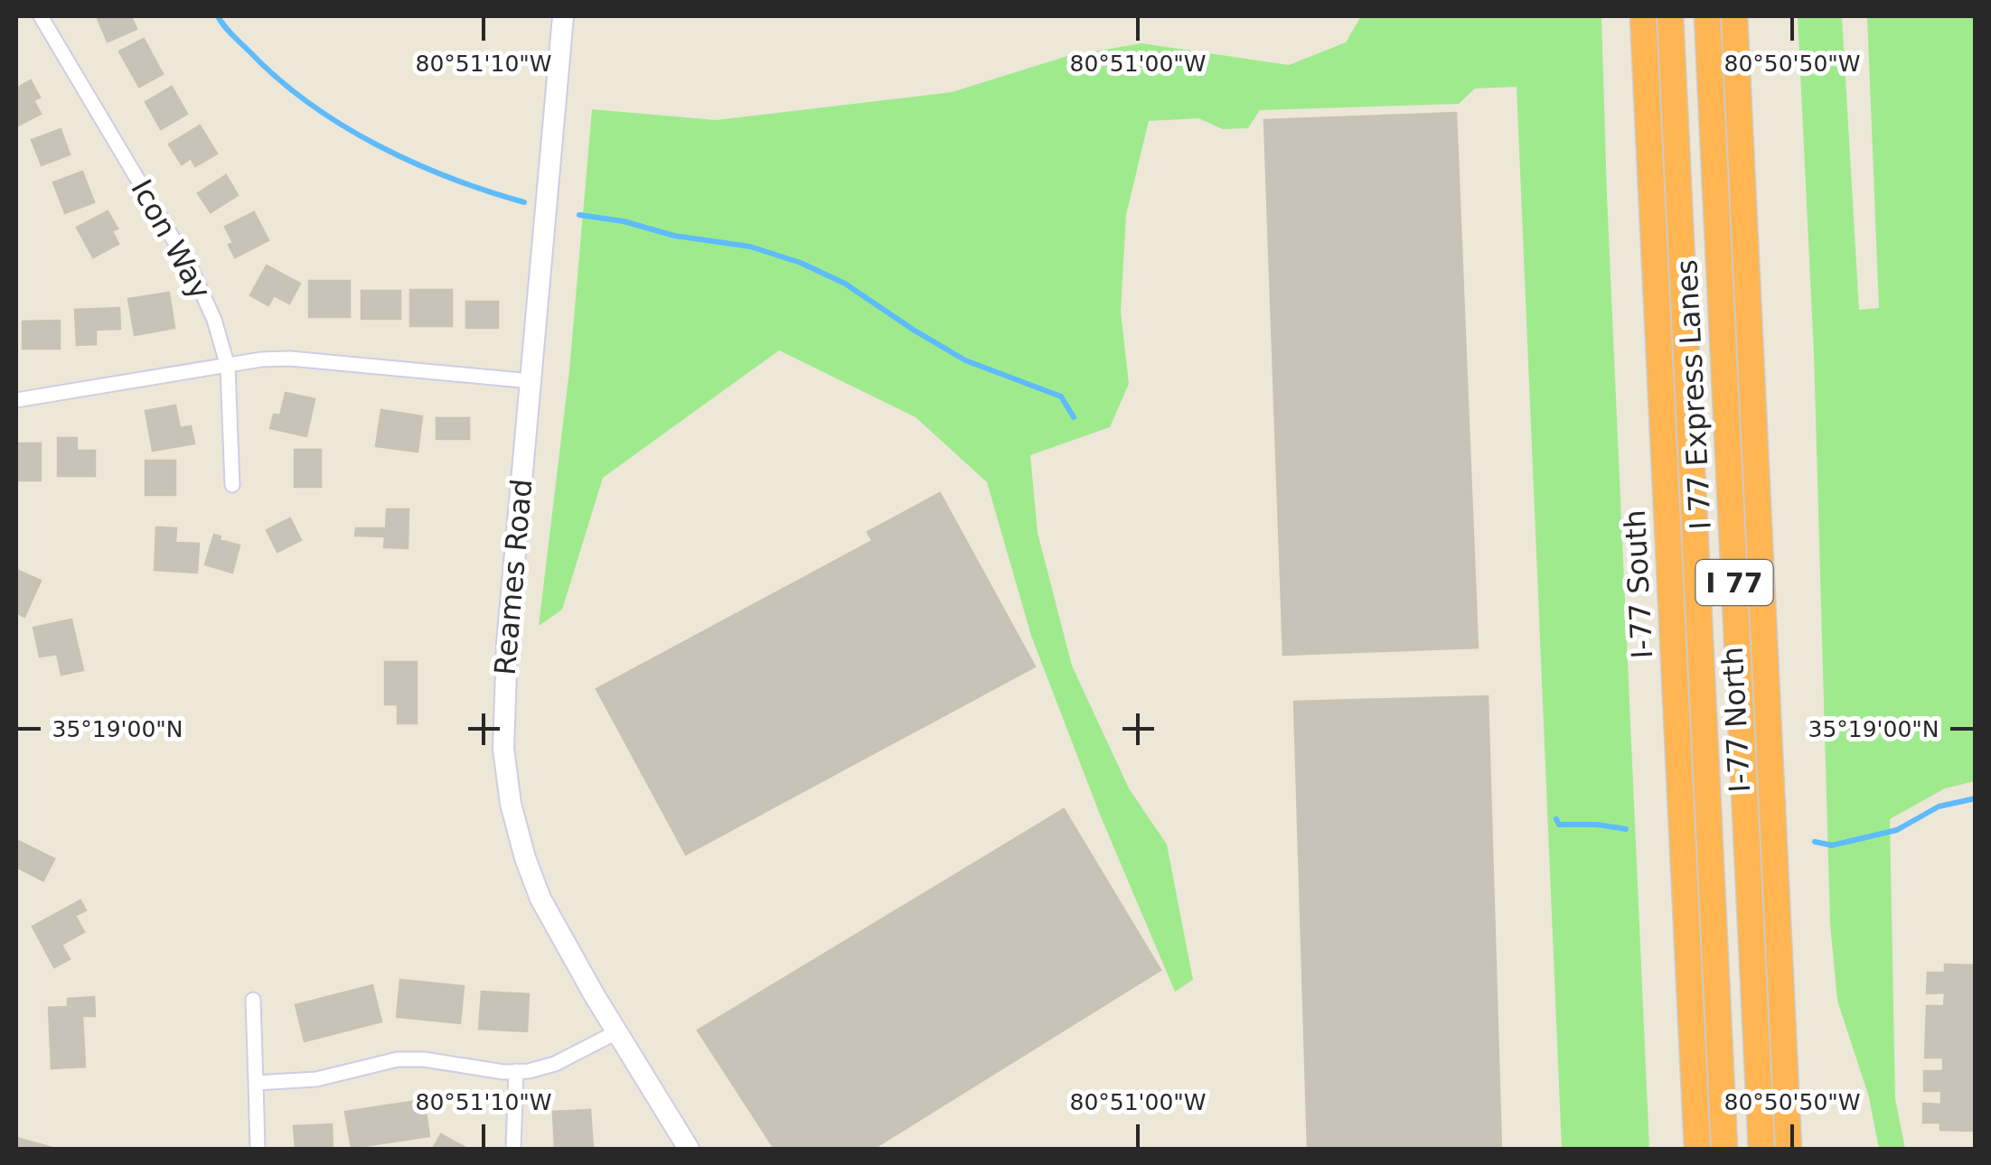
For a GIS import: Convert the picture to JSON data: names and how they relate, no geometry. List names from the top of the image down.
{
  "streets": {
    "highway": [
      "I 77 Express Lanes",
      "I 77",
      "I-77 South",
      "I-77 North"
    ],
    "main road": ["Reames Road"],
    "street": ["Icon Way"]
  },
  "coordinates": [
    "80°51'10\"W",
    "80°51'00\"W",
    "80°50'50\"W",
    "35°19'00\"N"
  ]
}
